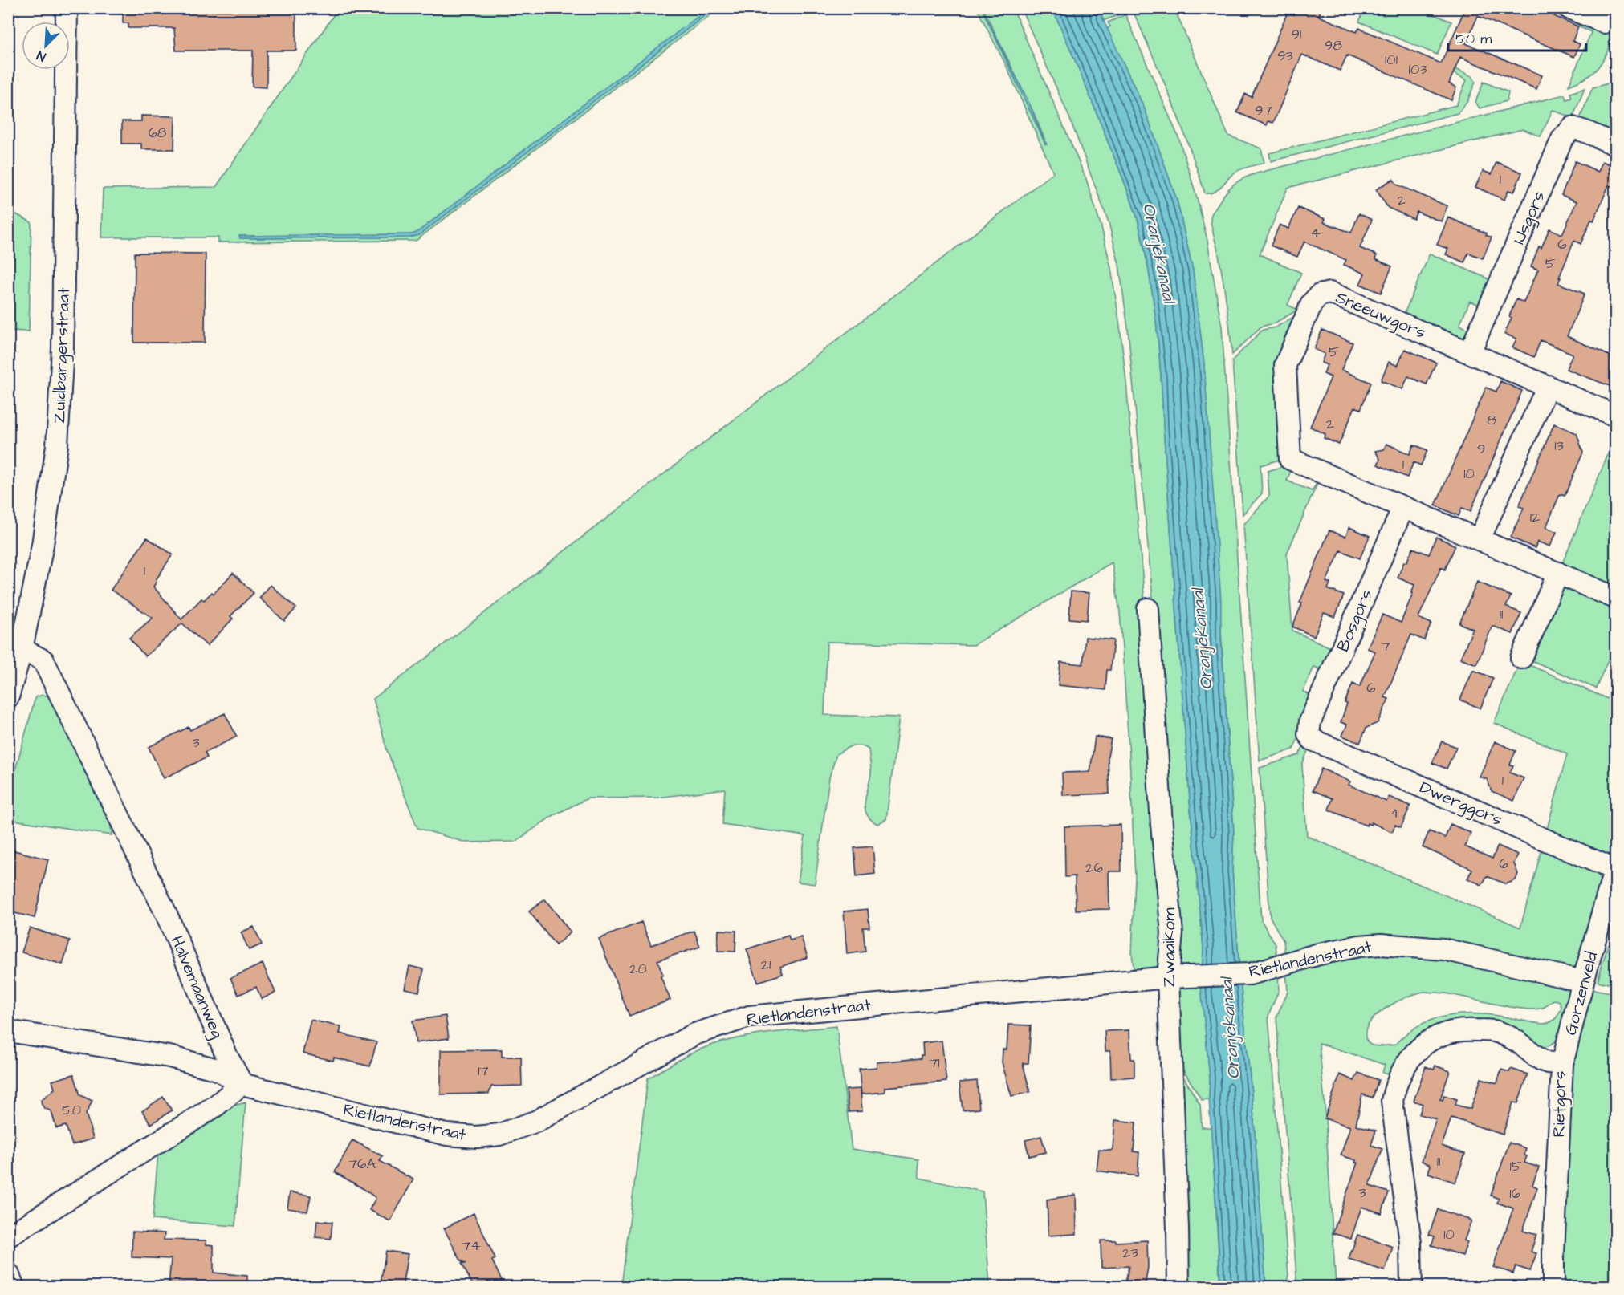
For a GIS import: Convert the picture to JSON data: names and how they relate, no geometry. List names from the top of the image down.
{
  "streets": {
    "street": [
      "IJsgors",
      "Sneeuwgors",
      "Zuidbargerstraat",
      "Bosgors",
      "Dwerggors",
      "Zwaaikom",
      "Rietlandenstraat",
      "Halvemaanweg",
      "Gorzenveld",
      "Rietgors"
    ]
  },
  "crossings": [
    ["IJsgors", "Sneeuwgors"],
    ["Sneeuwgors", "Bosgors"],
    ["Zuidbargerstraat", "Halvemaanweg"],
    ["Bosgors", "Dwerggors"],
    ["Dwerggors", "Gorzenveld"],
    ["Zwaaikom", "Rietlandenstraat"],
    ["Rietlandenstraat", "Halvemaanweg"],
    ["Rietlandenstraat", "Gorzenveld"],
    ["Gorzenveld", "Rietgors"]
  ],
  "water": ["Oranjekanaal"],
  "house_numbers": [
    "91",
    "98",
    "93",
    "101",
    "103",
    "97",
    "68",
    "1",
    "2",
    "4",
    "6",
    "5",
    "5",
    "8",
    "2",
    "13",
    "9",
    "1",
    "10",
    "12",
    "1",
    "11",
    "7",
    "6",
    "3",
    "1",
    "4",
    "6",
    "26",
    "21",
    "20",
    "71",
    "17",
    "50",
    "11",
    "76A",
    "15",
    "3",
    "16",
    "10",
    "74",
    "23"
  ],
  "scale_bar": "50 m",
  "north": "bottom left"
}
